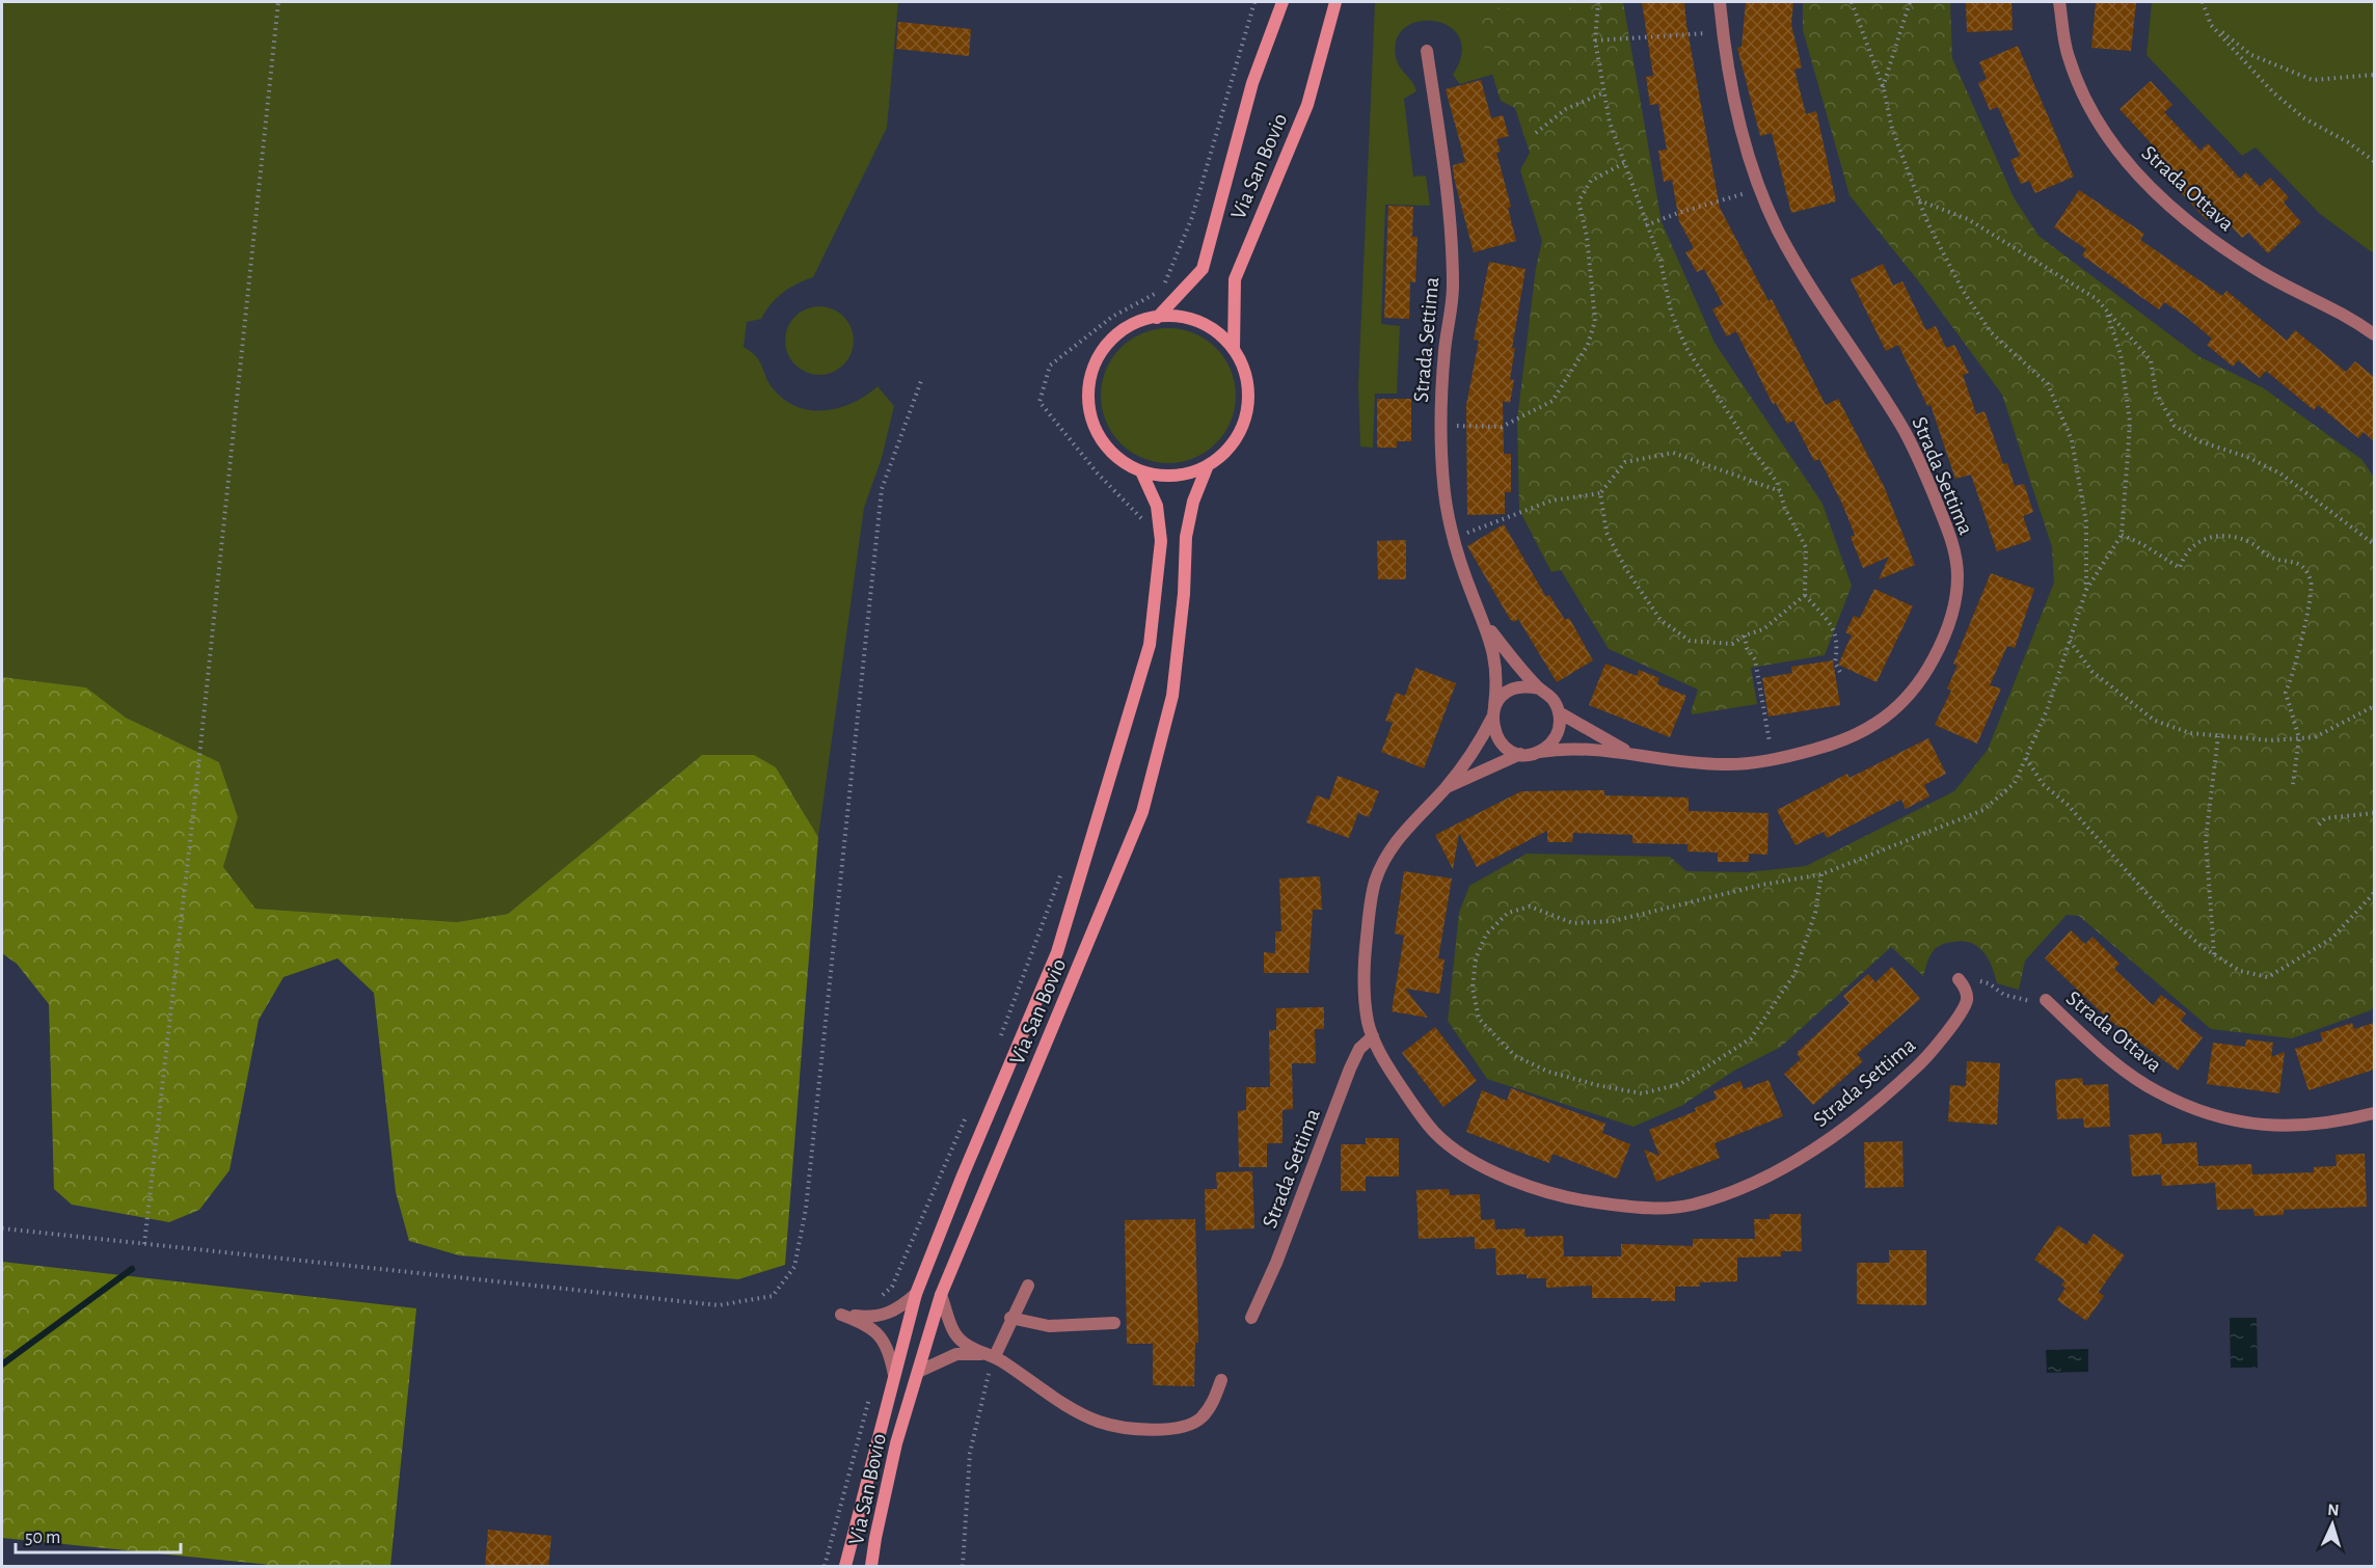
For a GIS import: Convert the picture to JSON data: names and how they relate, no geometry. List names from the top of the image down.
{
  "streets": {
    "main road": ["Via San Bovio"],
    "street": ["Strada Ottava", "Strada Settima"]
  },
  "scale_bar": "50 m",
  "north": "top"
}
